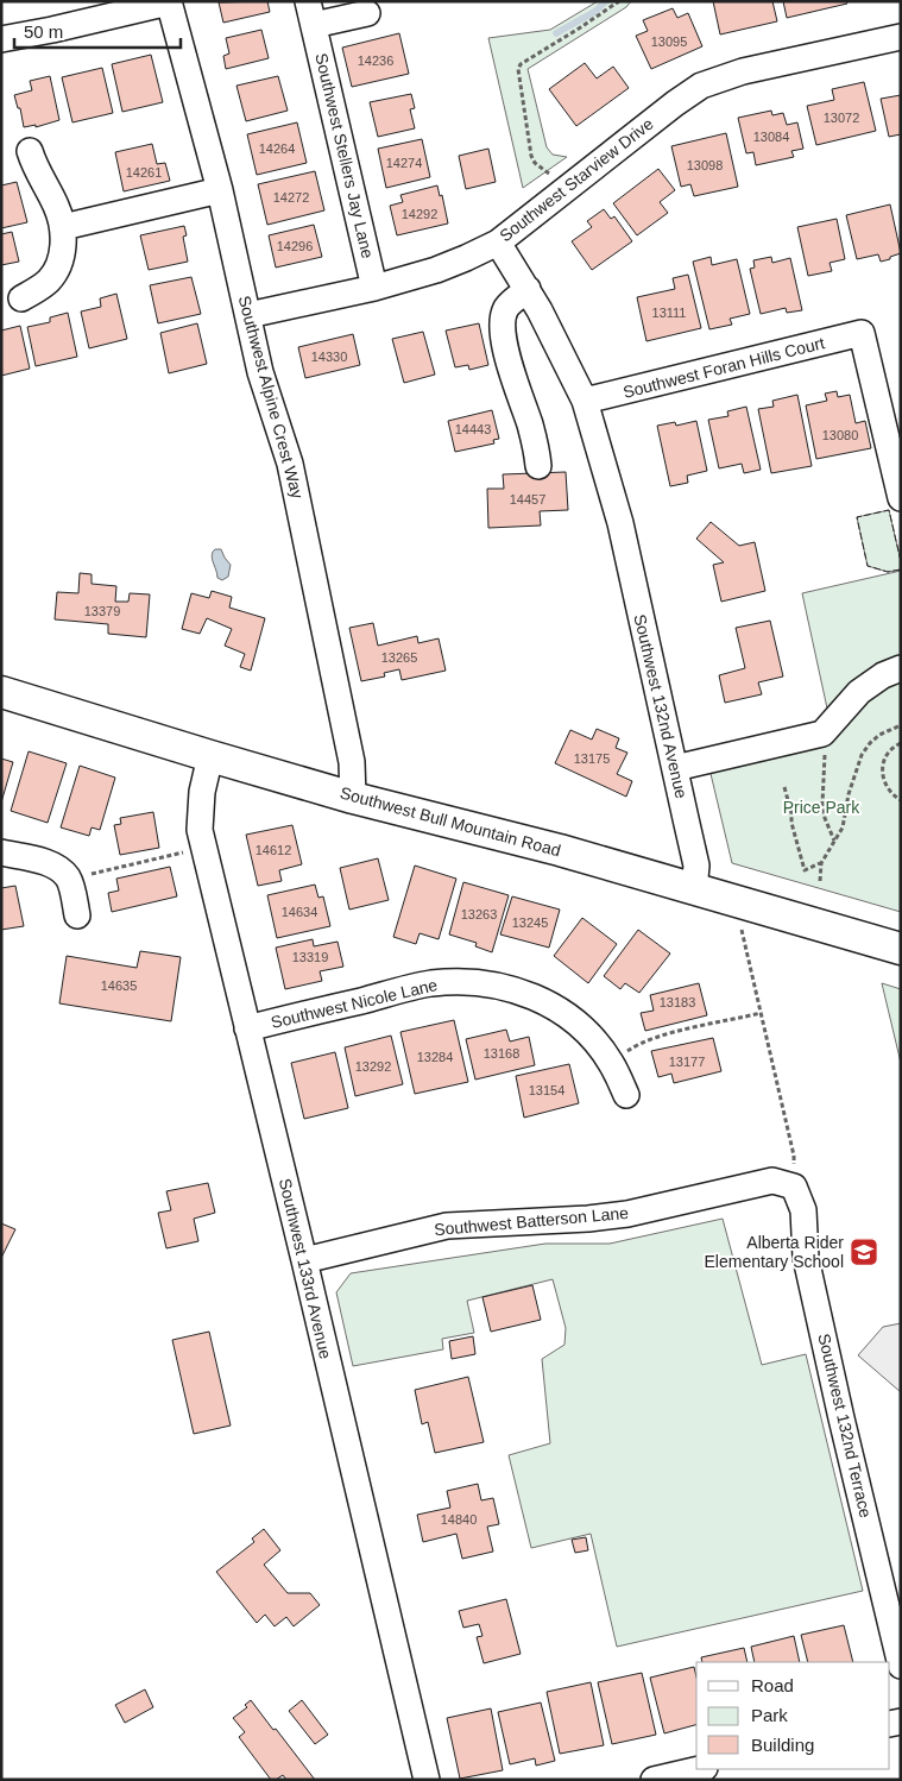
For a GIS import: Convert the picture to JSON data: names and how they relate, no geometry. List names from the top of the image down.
{
  "streets": {
    "main road": ["Southwest Bull Mountain Road"],
    "street": [
      "Southwest Stellers Jay Lane",
      "Southwest Starview Drive",
      "Southwest Foran Hills Court",
      "Southwest Alpine Crest Way",
      "Southwest 132nd Avenue",
      "Southwest Nicole Lane",
      "Southwest Batterson Lane",
      "Southwest 133rd Avenue",
      "Southwest 132nd Terrace"
    ]
  },
  "crossings": [
    ["Southwest Stellers Jay Lane", "Southwest Starview Drive"],
    ["Southwest Starview Drive", "Southwest Alpine Crest Way"],
    ["Southwest Starview Drive", "Southwest 132nd Avenue"],
    ["Southwest Foran Hills Court", "Southwest 132nd Avenue"],
    ["Southwest Alpine Crest Way", "Southwest Bull Mountain Road"],
    ["Southwest 132nd Avenue", "Southwest Bull Mountain Road"],
    ["Southwest Bull Mountain Road", "Southwest 133rd Avenue"],
    ["Southwest Nicole Lane", "Southwest 133rd Avenue"],
    ["Southwest Batterson Lane", "Southwest 133rd Avenue"],
    ["Southwest Batterson Lane", "Southwest 132nd Terrace"]
  ],
  "parks": ["Price Park"],
  "places": {
    "school or university": ["Alberta Rider Elementary School"]
  },
  "house_numbers": [
    "13095",
    "14236",
    "13072",
    "13084",
    "14264",
    "14274",
    "13098",
    "14261",
    "14272",
    "14292",
    "14296",
    "13111",
    "14330",
    "14443",
    "13080",
    "14457",
    "13379",
    "13265",
    "13175",
    "14612",
    "14634",
    "13263",
    "13245",
    "13319",
    "14635",
    "13183",
    "13168",
    "13284",
    "13177",
    "13292",
    "13154",
    "14840"
  ],
  "legend": ["Road", "Park", "Building"],
  "scale_bar": "50 m"
}
